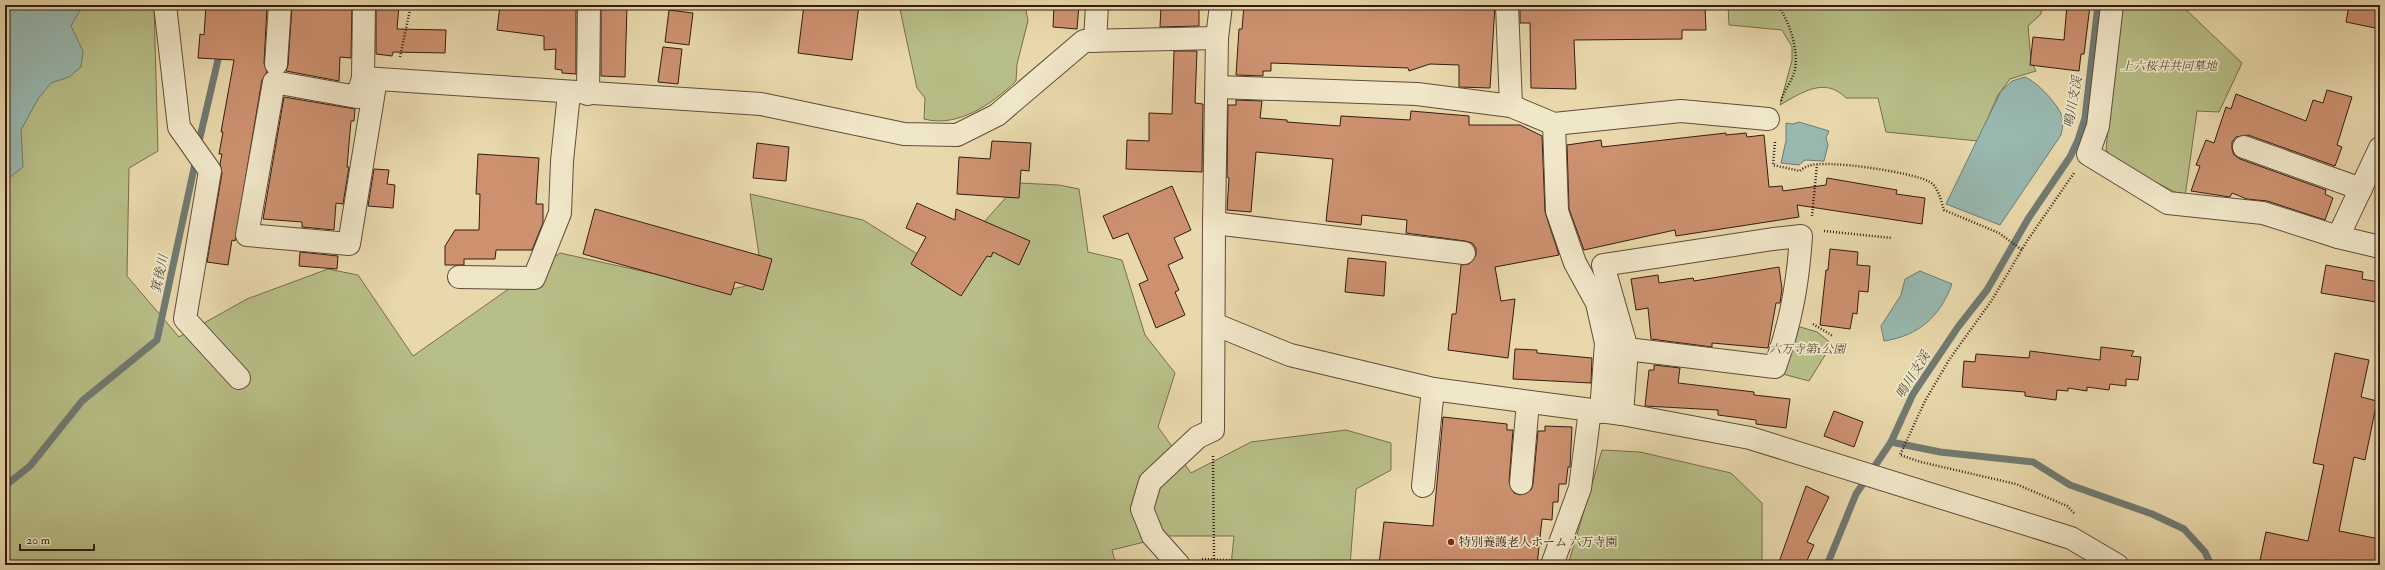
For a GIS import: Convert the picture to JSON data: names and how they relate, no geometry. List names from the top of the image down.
{
  "water": ["鳴川支渓", "箕後川"],
  "parks": ["上六桜井共同墓地", "六万寺第1公園"],
  "places": ["特別養護老人ホーム 六万寺園"],
  "scale_bar": "20 m"
}
